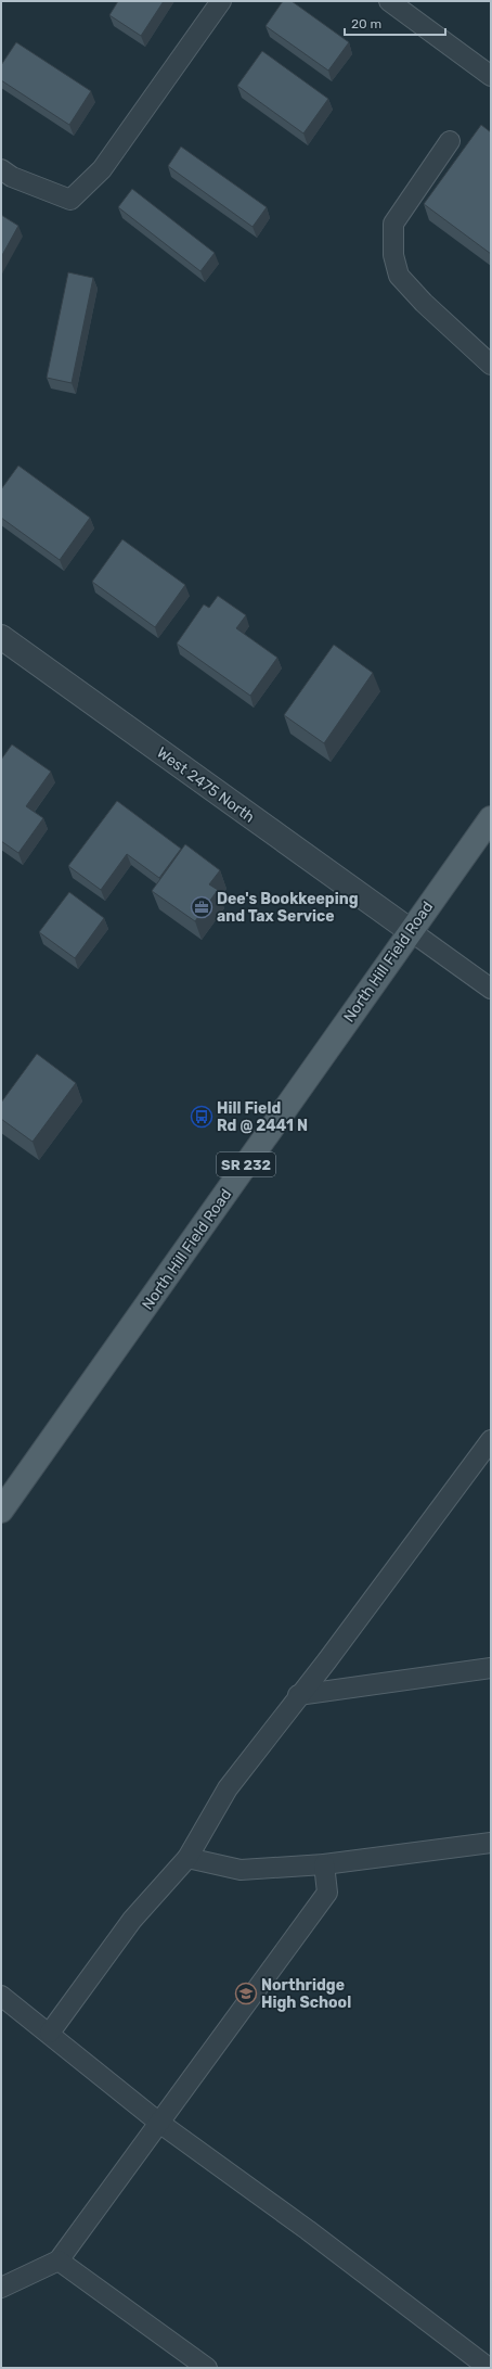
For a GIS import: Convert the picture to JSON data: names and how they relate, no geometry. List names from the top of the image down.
{
  "streets": {
    "main road": ["North Hill Field Road", "SR 232"],
    "street": ["West 2475 North"]
  },
  "crossings": [
    ["West 2475 North", "North Hill Field Road"]
  ],
  "places": {
    "office": ["Dee's Bookkeeping and Tax Service"],
    "bus stop": ["Hill Field Rd @ 2441 N"],
    "school or university": ["Northridge High School"]
  },
  "scale_bar": "20 m"
}
